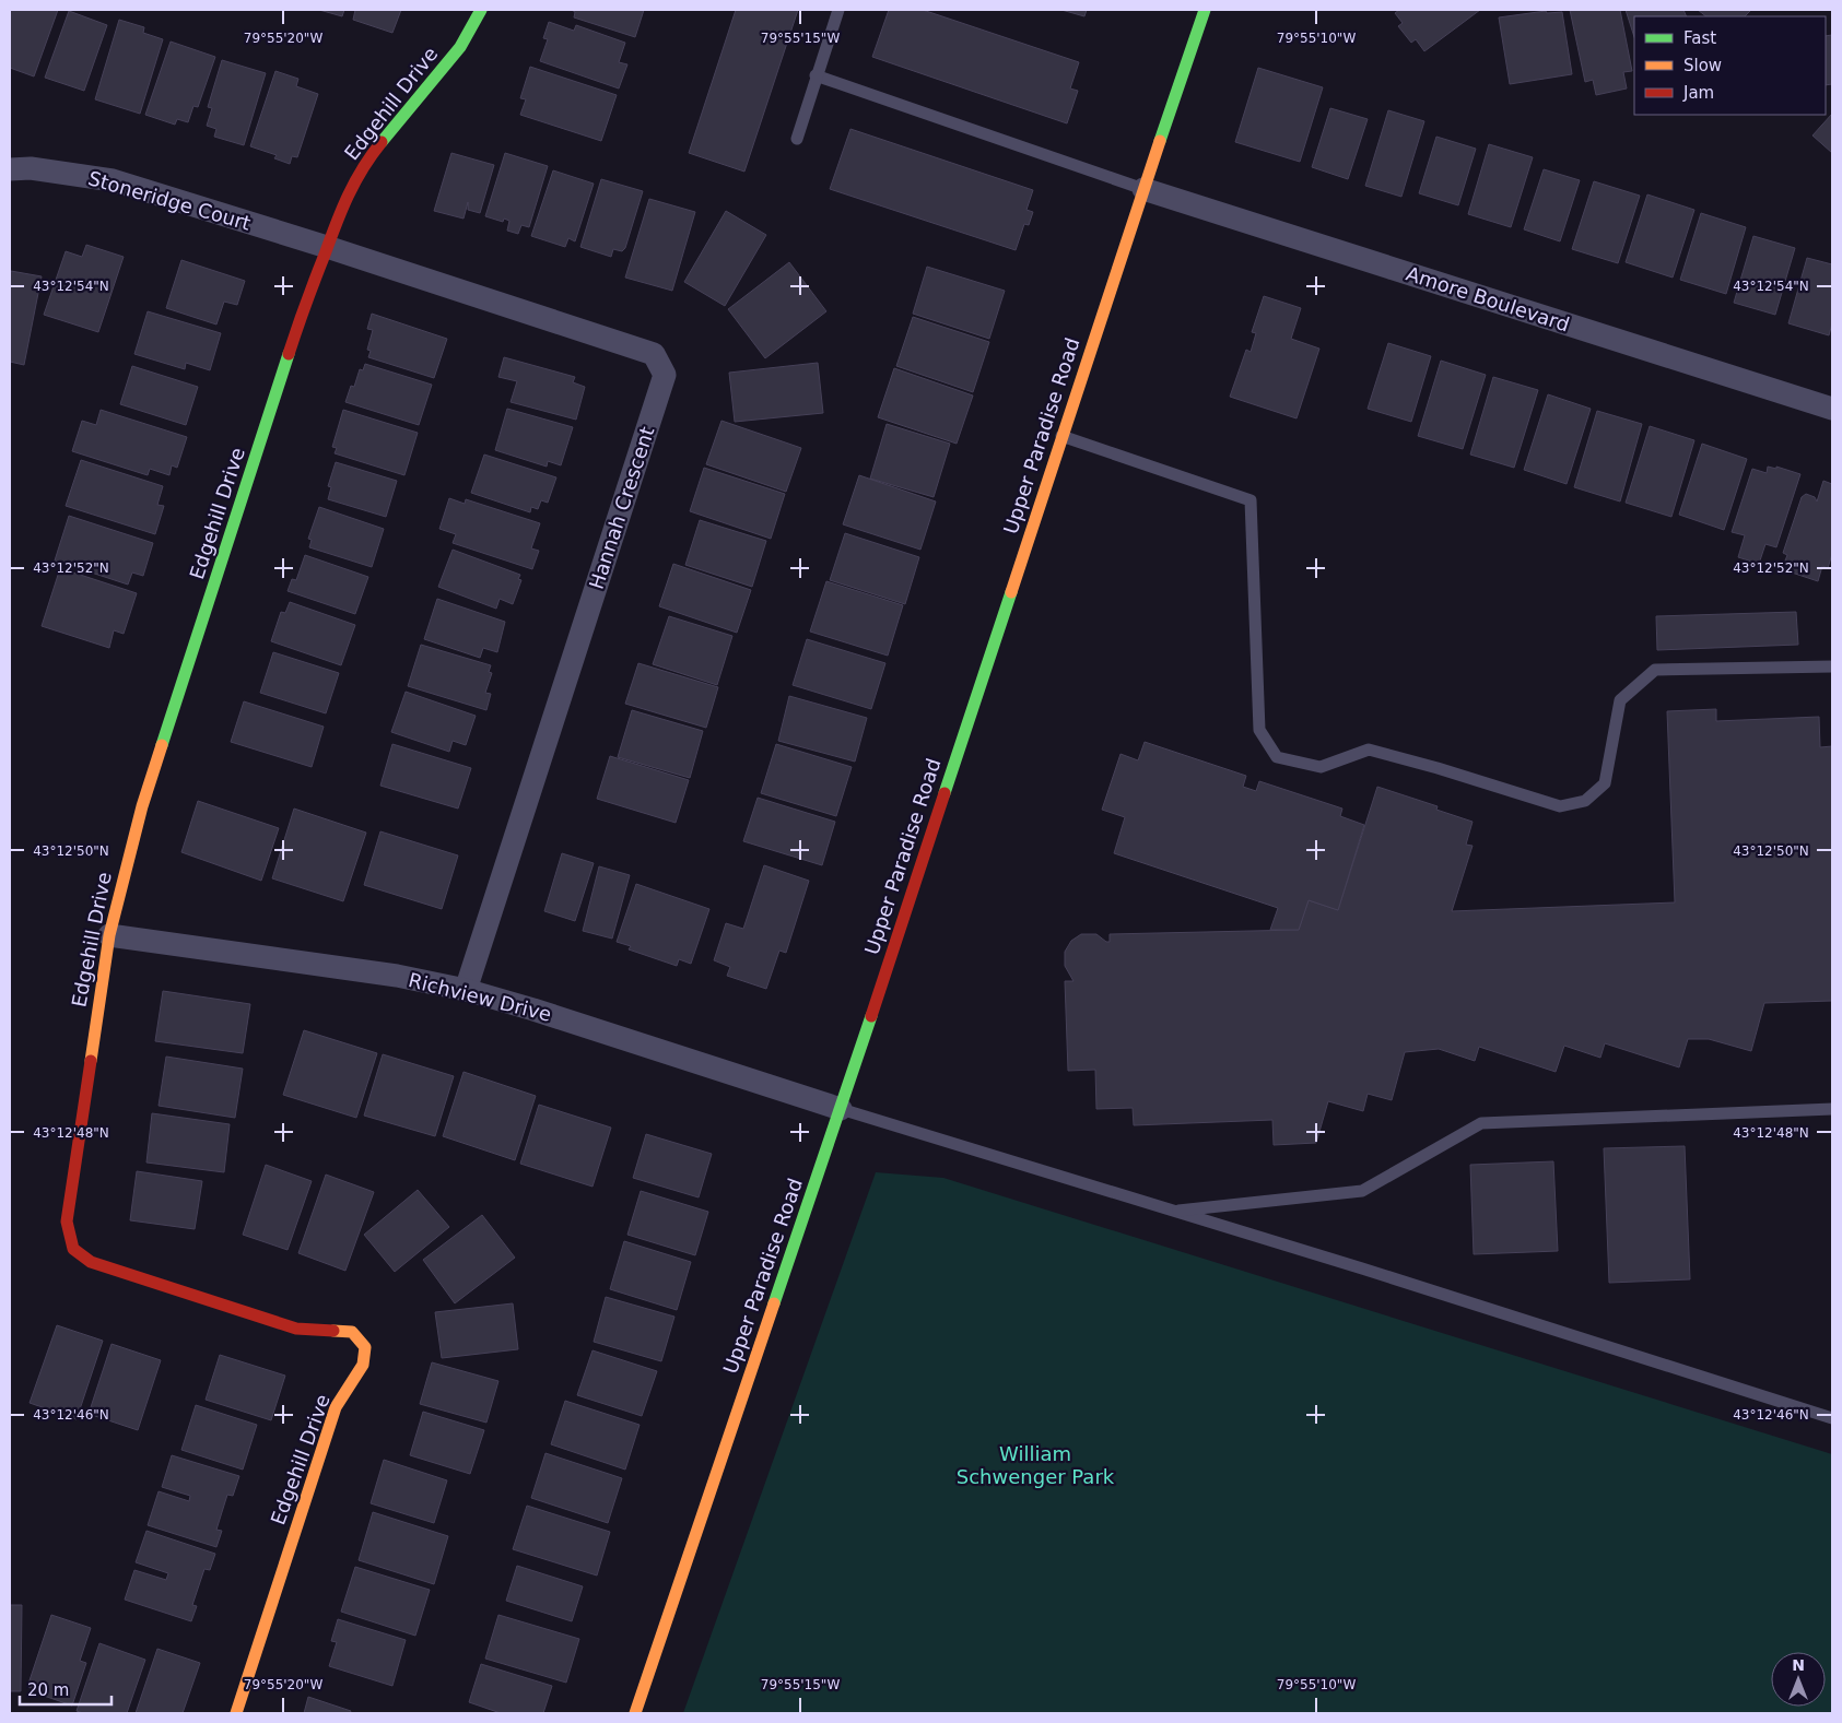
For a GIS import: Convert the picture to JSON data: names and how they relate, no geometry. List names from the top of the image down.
{
  "streets": {
    "street": [
      "Edgehill Drive",
      "Stoneridge Court",
      "Amore Boulevard",
      "Upper Paradise Road",
      "Hannah Crescent",
      "Richview Drive"
    ]
  },
  "crossings": [
    ["Edgehill Drive", "Stoneridge Court"],
    ["Edgehill Drive", "Hannah Crescent"],
    ["Edgehill Drive", "Richview Drive"],
    ["Stoneridge Court", "Hannah Crescent"],
    ["Amore Boulevard", "Upper Paradise Road"],
    ["Upper Paradise Road", "Richview Drive"],
    ["Hannah Crescent", "Richview Drive"]
  ],
  "parks": ["William Schwenger Park"],
  "legend": ["Fast", "Slow", "Jam"],
  "scale_bar": "20 m",
  "north": "top",
  "coordinates": [
    "79°55'20\"W",
    "79°55'15\"W",
    "79°55'10\"W",
    "43°12'54\"N",
    "43°12'52\"N",
    "43°12'50\"N",
    "43°12'48\"N",
    "43°12'46\"N"
  ]
}
